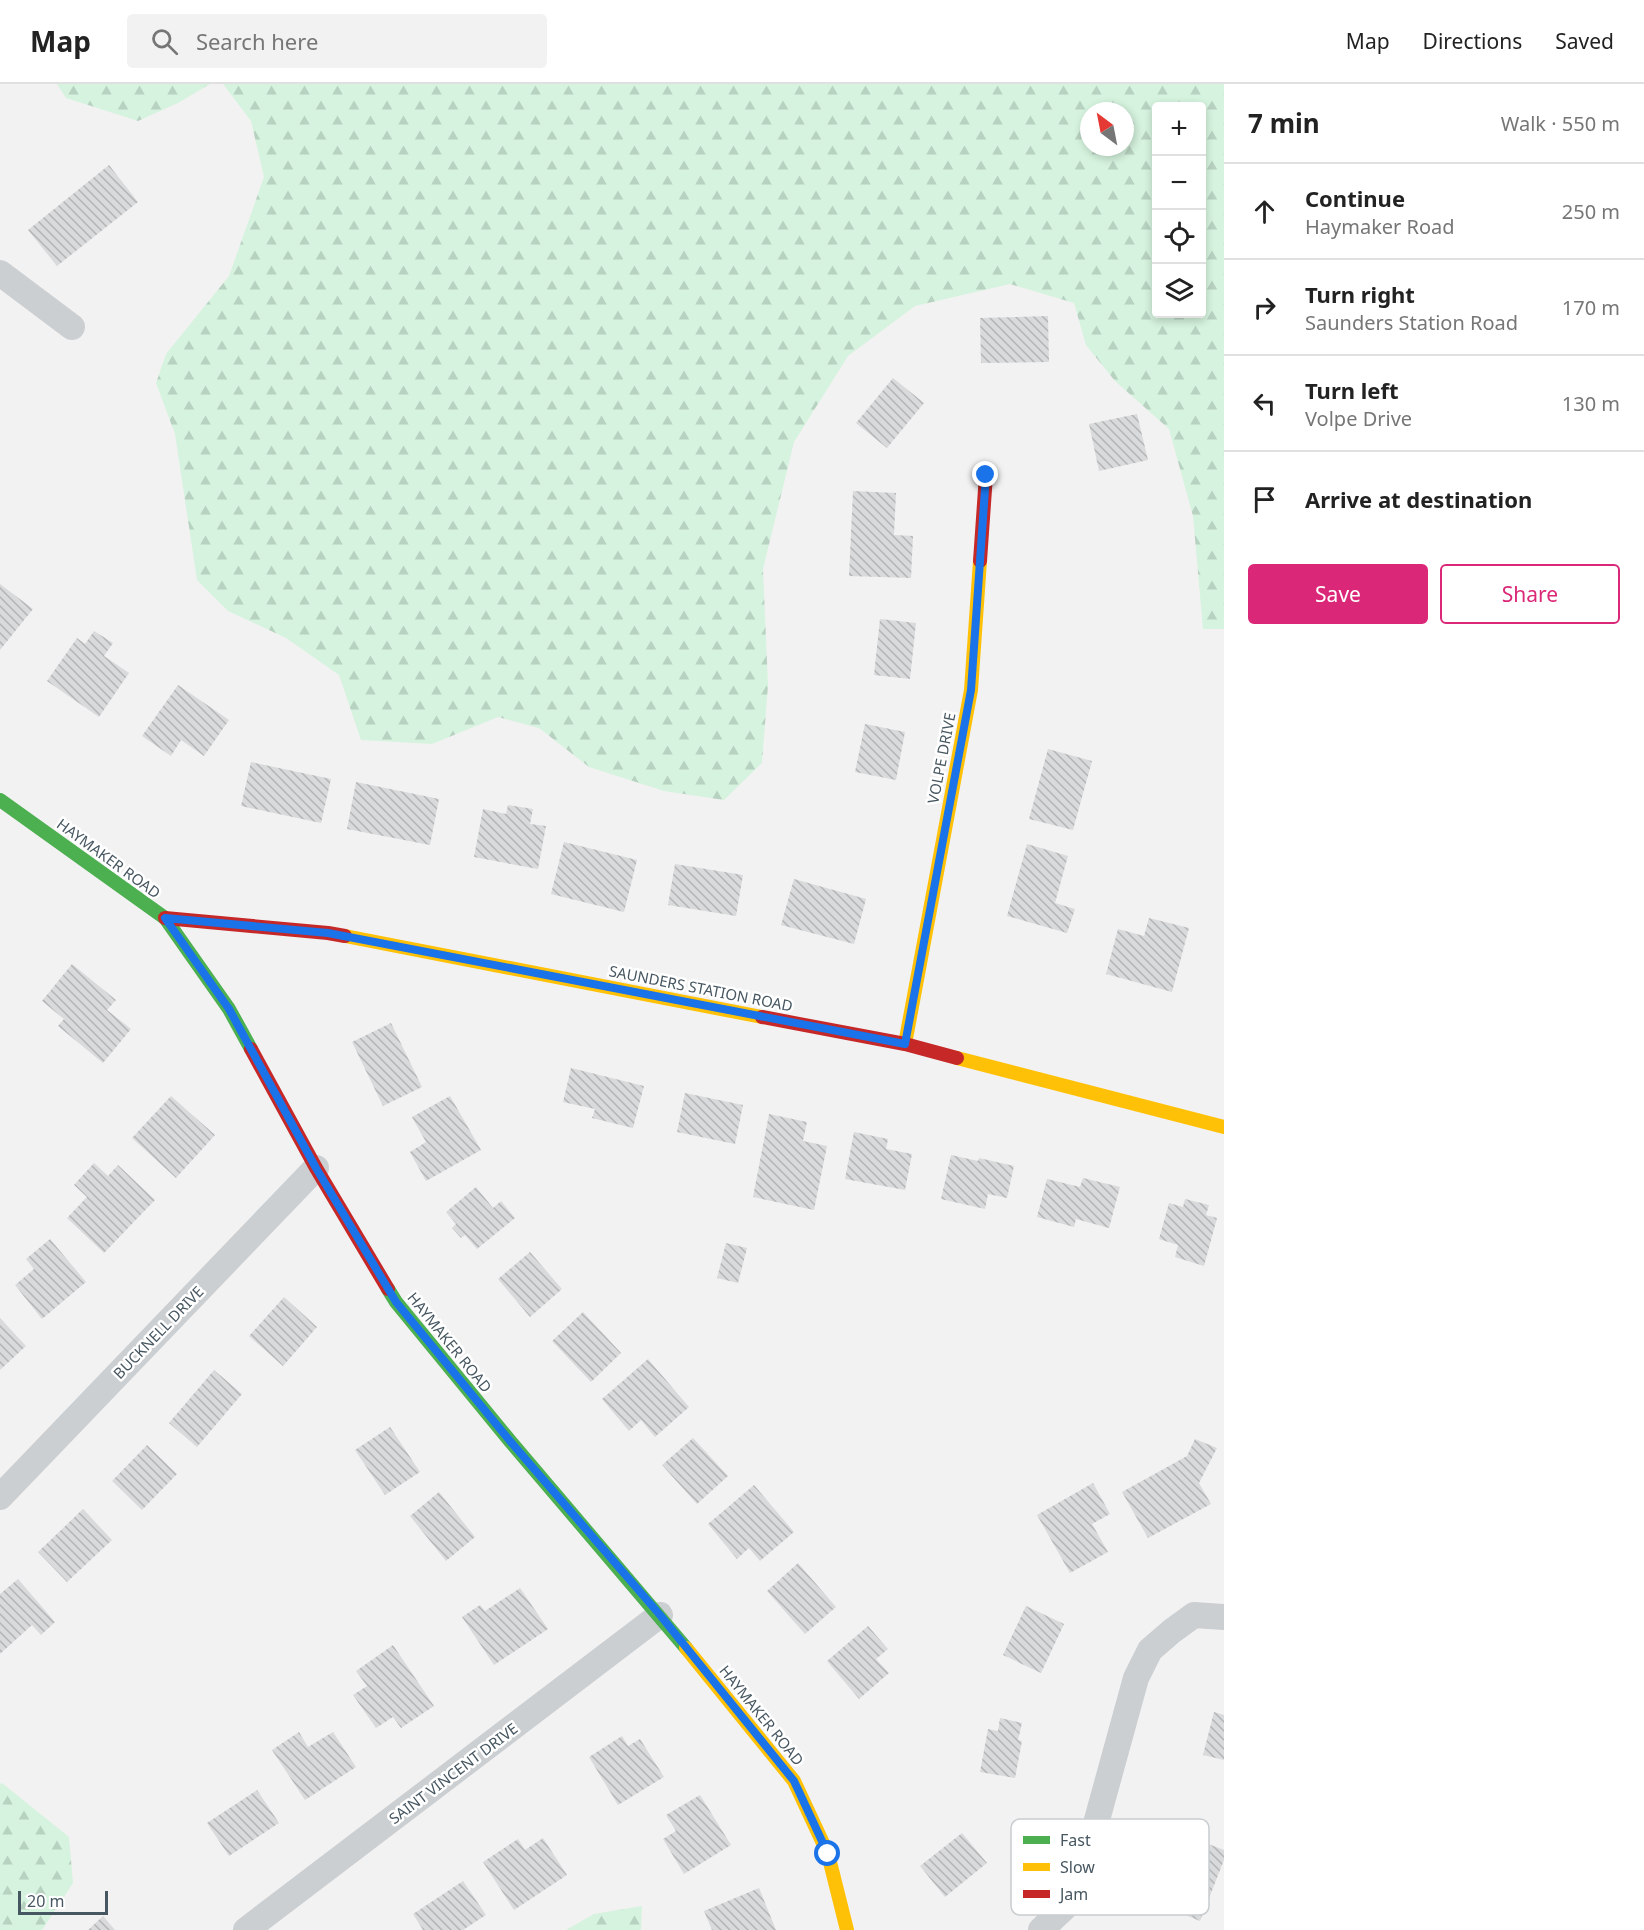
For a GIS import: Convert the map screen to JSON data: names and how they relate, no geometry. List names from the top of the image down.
{
  "streets": {
    "street": [
      "VOLPE DRIVE",
      "HAYMAKER ROAD",
      "SAUNDERS STATION ROAD",
      "BUCKNELL DRIVE",
      "SAINT VINCENT DRIVE"
    ]
  },
  "crossings": [
    ["VOLPE DRIVE", "SAUNDERS STATION ROAD"],
    ["HAYMAKER ROAD", "SAUNDERS STATION ROAD"],
    ["HAYMAKER ROAD", "BUCKNELL DRIVE"],
    ["HAYMAKER ROAD", "SAINT VINCENT DRIVE"]
  ],
  "legend": ["Fast", "Slow", "Jam"],
  "scale_bar": "20 m",
  "north": "top left",
  "page": {
    "header": "Map",
    "search": "Search here",
    "nav": ["Map", "Directions", "Saved"],
    "heading": ["7 min", "Walk · 550 m"],
    "map_buttons": ["+", "−"],
    "list": [
      ["Continue", "Haymaker Road", "250 m"],
      ["Turn right", "Saunders Station Road", "170 m"],
      ["Turn left", "Volpe Drive", "130 m"],
      "Arrive at destination"
    ],
    "buttons": ["Save", "Share"],
    "scale": "20 m"
  }
}
